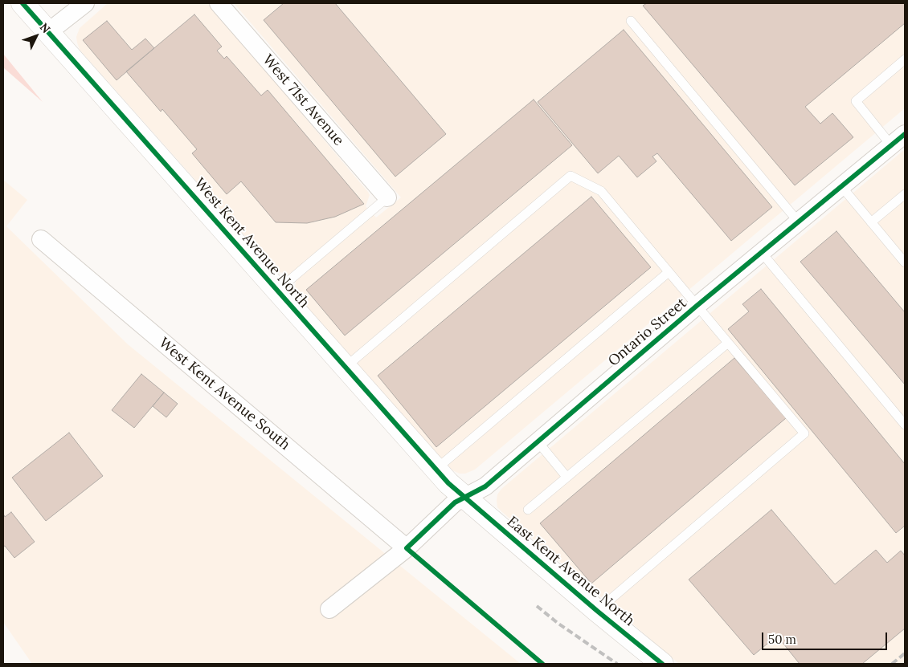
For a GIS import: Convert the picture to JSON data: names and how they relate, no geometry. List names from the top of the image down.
{
  "streets": {
    "street": [
      "West 71st Avenue",
      "West Kent Avenue North",
      "Ontario Street",
      "West Kent Avenue South",
      "East Kent Avenue North"
    ]
  },
  "crossings": [
    ["West Kent Avenue North", "Ontario Street"],
    ["West Kent Avenue North", "East Kent Avenue North"],
    ["Ontario Street", "West Kent Avenue South"],
    ["Ontario Street", "East Kent Avenue North"]
  ],
  "scale_bar": "50 m",
  "north": "top right"
}
